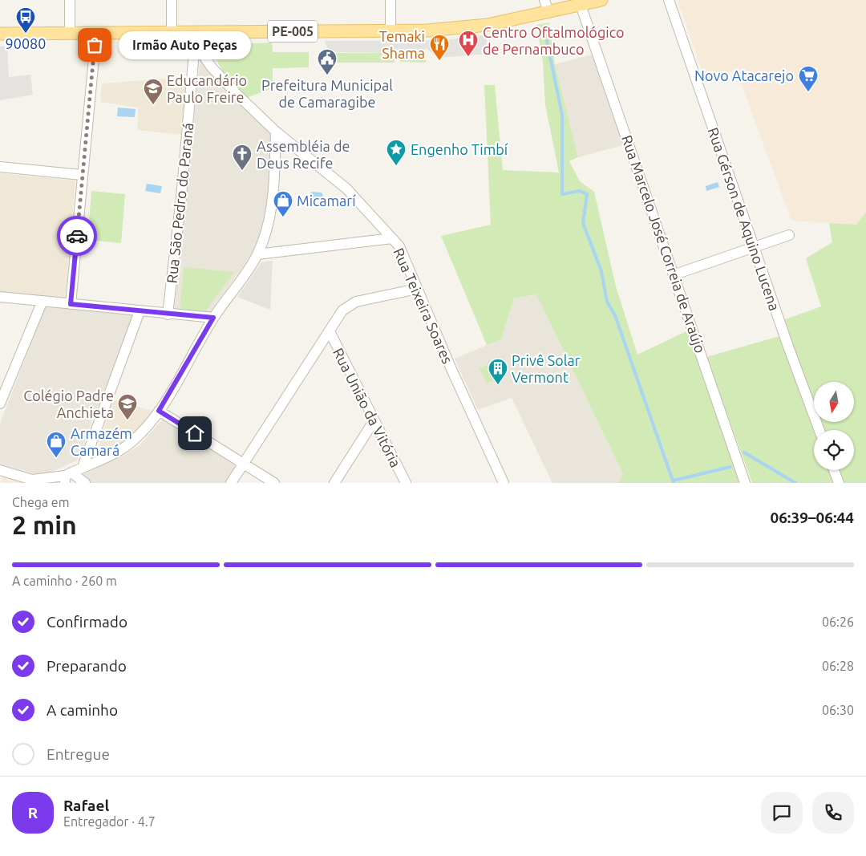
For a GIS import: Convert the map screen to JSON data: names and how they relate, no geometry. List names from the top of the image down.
{
  "streets": {
    "main road": ["PE-005"],
    "street": [
      "Rua São Pedro do Paraná",
      "Rua Gérson de Aquino Lucena",
      "Rua Marcelo José Correia de Araújo",
      "Rua Teixeira Soares",
      "Rua União da Vitória"
    ]
  },
  "crossings": [
    ["PE-005", "Rua São Pedro do Paraná"],
    ["PE-005", "Rua Marcelo José Correia de Araújo"],
    ["PE-005", "Rua Teixeira Soares"],
    ["Rua São Pedro do Paraná", "Rua Teixeira Soares"]
  ],
  "places": {
    "bus stop": ["90080"],
    "other": ["Irmão Auto Peças"],
    "hospital": ["Centro Oftalmológico de Pernambuco"],
    "restaurant": ["Temaki Shama"],
    "public building": ["Prefeitura Municipal de Camaragibe"],
    "supermarket": ["Novo Atacarejo"],
    "school or university": ["Educandário Paulo Freire", "Colégio Padre Anchieta"],
    "place": ["Engenho Timbí"],
    "church": ["Assembléia de Deus Recife"],
    "shop": ["Micamarí", "Armazém Camará"],
    "building": ["Privê Solar Vermont"]
  },
  "north": "bottom",
  "page": {
    "bubble": "Irmão Auto Peças",
    "heading": ["2 min", "Chega em", "06:39–06:44"],
    "panel": ["Rafael", "Entregador · 4.7"],
    "bar": "A caminho · 260 m",
    "list": [
      ["Confirmado", "06:26"],
      ["Preparando", "06:28"],
      ["A caminho", "06:30"],
      "Entregue"
    ],
    "round": "R"
  }
}
